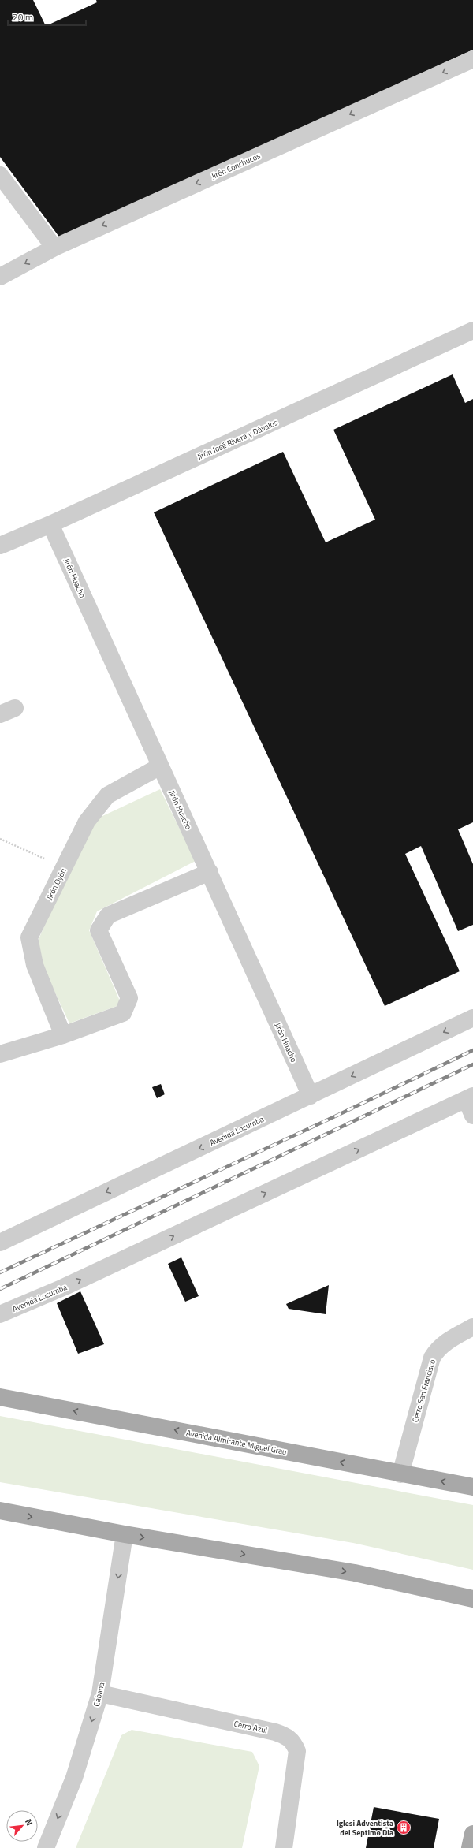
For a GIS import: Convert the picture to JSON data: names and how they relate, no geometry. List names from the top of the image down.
{
  "streets": {
    "main road": ["Avenida Almirante Miguel Grau"],
    "street": [
      "Jirón Conchucos",
      "Jirón José Rivera y Dávalos",
      "Jirón Huacho",
      "Jirón Oyón",
      "Avenida Locumba",
      "Cerro San Francisco",
      "Cabana",
      "Cerro Azul"
    ]
  },
  "crossings": [
    ["Jirón José Rivera y Dávalos", "Jirón Huacho"],
    ["Jirón Huacho", "Jirón Oyón"],
    ["Jirón Huacho", "Avenida Locumba"],
    ["Cerro San Francisco", "Avenida Almirante Miguel Grau"],
    ["Cabana", "Cerro Azul"]
  ],
  "one_way": ["Jirón Conchucos", "Cabana"],
  "places": {
    "building": ["Iglesi Adventista del Septimo Dia"]
  },
  "scale_bar": "20 m",
  "north": "top right"
}
